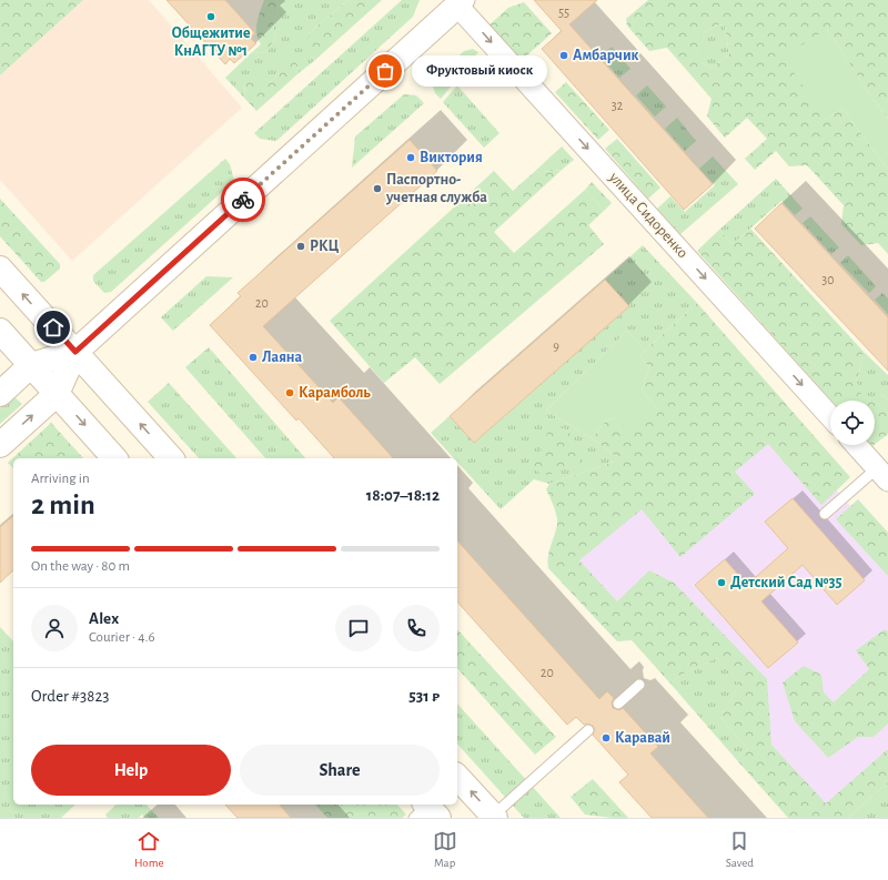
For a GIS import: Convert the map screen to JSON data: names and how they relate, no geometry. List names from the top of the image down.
{
  "streets": {
    "street": ["улица Сидоренко"]
  },
  "one_way": ["улица Сидоренко"],
  "places": [
    "Общежитие КнАГТУ №1",
    "Амбарчик",
    "Фруктовый киоск",
    "Виктория",
    "Паспортно- учетная служба",
    "РКЦ",
    "Лаяна",
    "Карамболь",
    "Детский Сад №35",
    "Каравай"
  ],
  "house_numbers": [
    "55",
    "32",
    "30",
    "20",
    "9",
    "20"
  ],
  "page": {
    "bubble": "Фруктовый киоск",
    "heading": ["2 min", "Arriving in", "18:07–18:12"],
    "panel": [
      "Alex",
      "Courier · 4.6",
      "Order #3823",
      "531 ₽"
    ],
    "bar": "On the way · 80 m",
    "buttons": ["Help", "Share"],
    "tabs": ["Home", "Map", "Saved"]
  }
}
